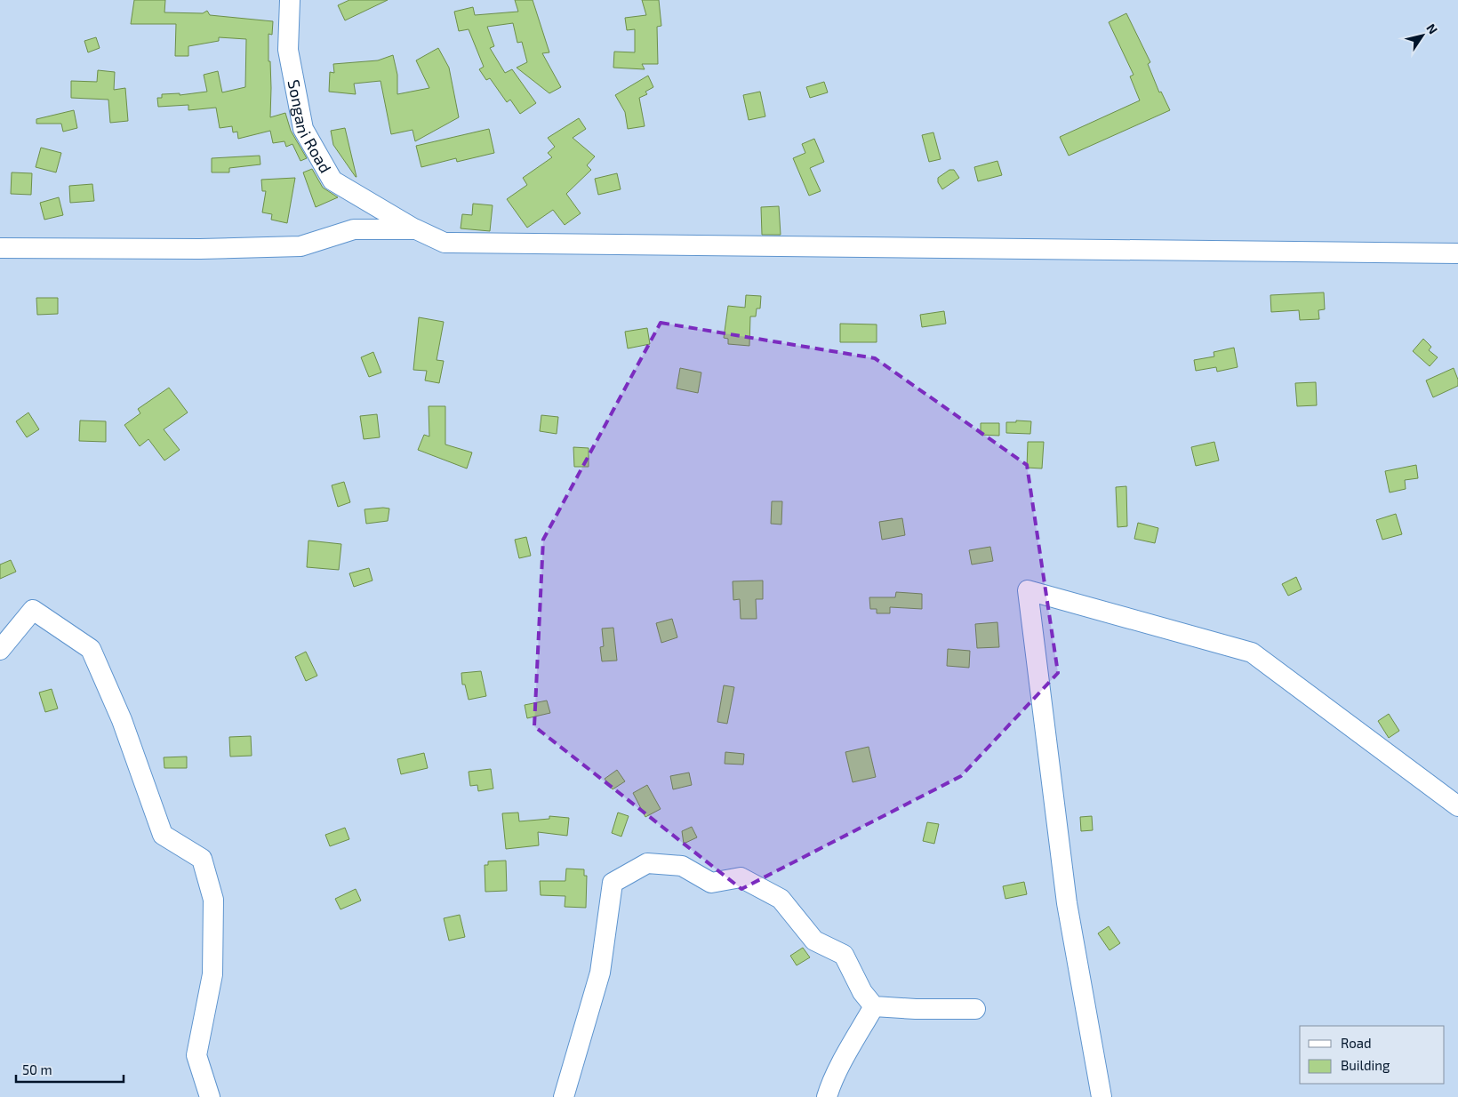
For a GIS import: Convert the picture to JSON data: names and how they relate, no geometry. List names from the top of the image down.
{
  "streets": {
    "street": ["Songani Road"]
  },
  "legend": ["Road", "Building"],
  "scale_bar": "50 m",
  "north": "top right"
}
